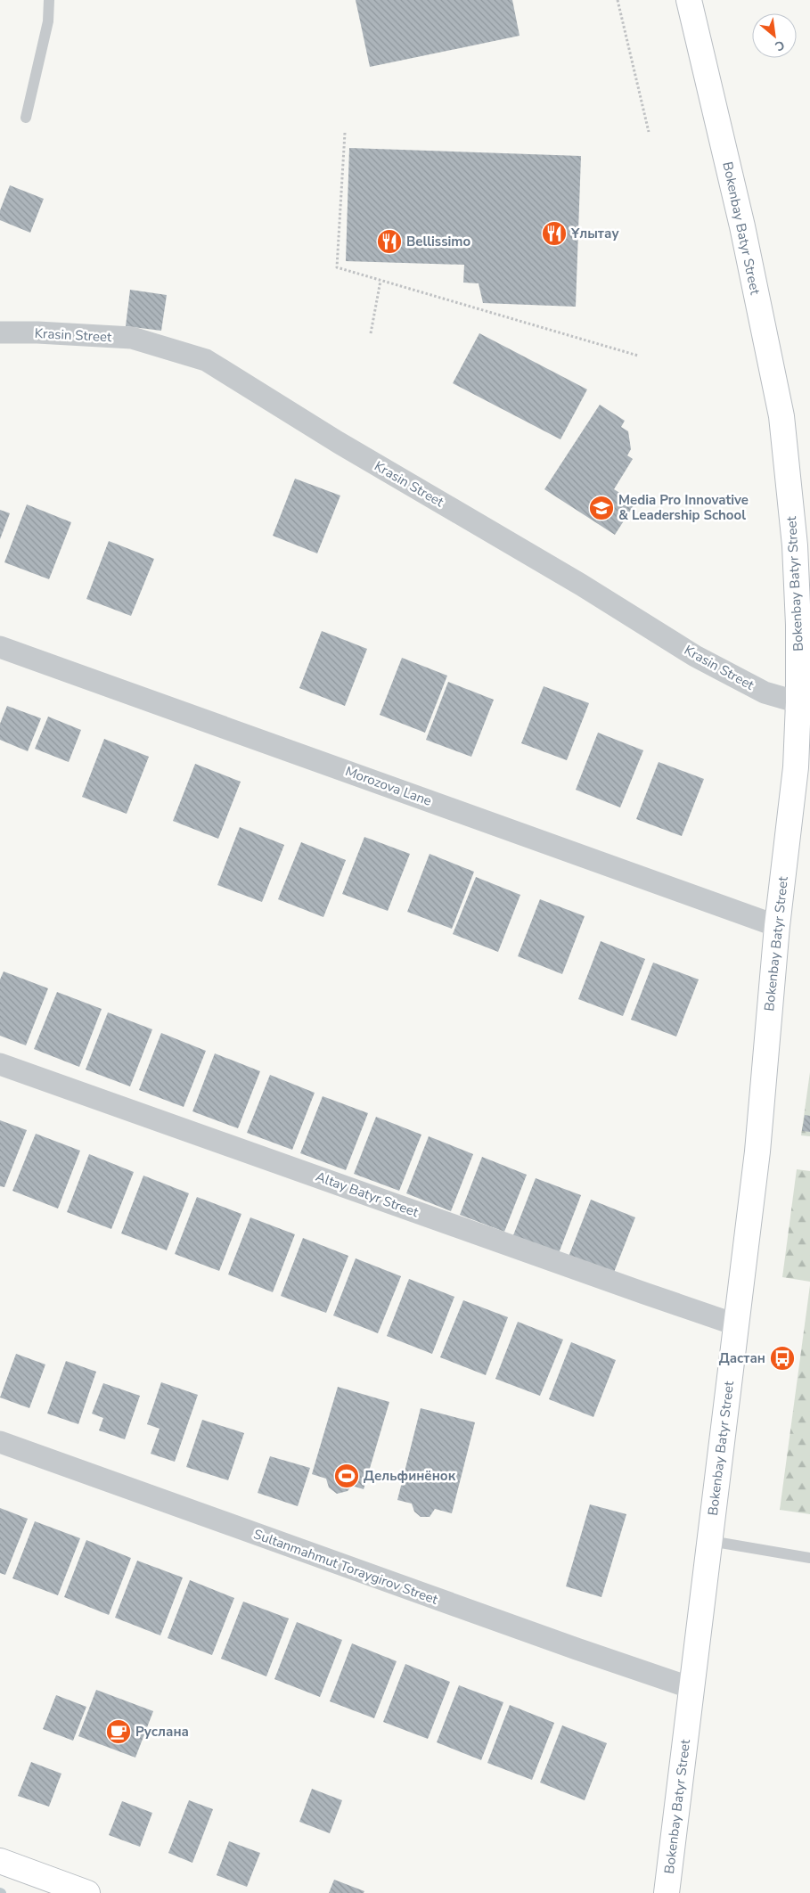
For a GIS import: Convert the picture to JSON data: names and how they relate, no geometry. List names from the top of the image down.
{
  "streets": {
    "main road": ["Bokenbay Batyr Street"],
    "street": [
      "Krasin Street",
      "Morozova Lane",
      "Altay Batyr Street",
      "Sultanmahmut Toraygirov Street"
    ]
  },
  "crossings": [
    ["Bokenbay Batyr Street", "Krasin Street"],
    ["Bokenbay Batyr Street", "Morozova Lane"],
    ["Bokenbay Batyr Street", "Altay Batyr Street"],
    ["Bokenbay Batyr Street", "Sultanmahmut Toraygirov Street"]
  ],
  "places": {
    "restaurant": ["Ұлытау", "Bellissimo"],
    "school or university": ["Media Pro Innovative & Leadership School"],
    "bus stop": ["Дастан"],
    "sports": ["Дельфинёнок"],
    "cafe": ["Руслана"]
  },
  "north": "bottom right"
}
